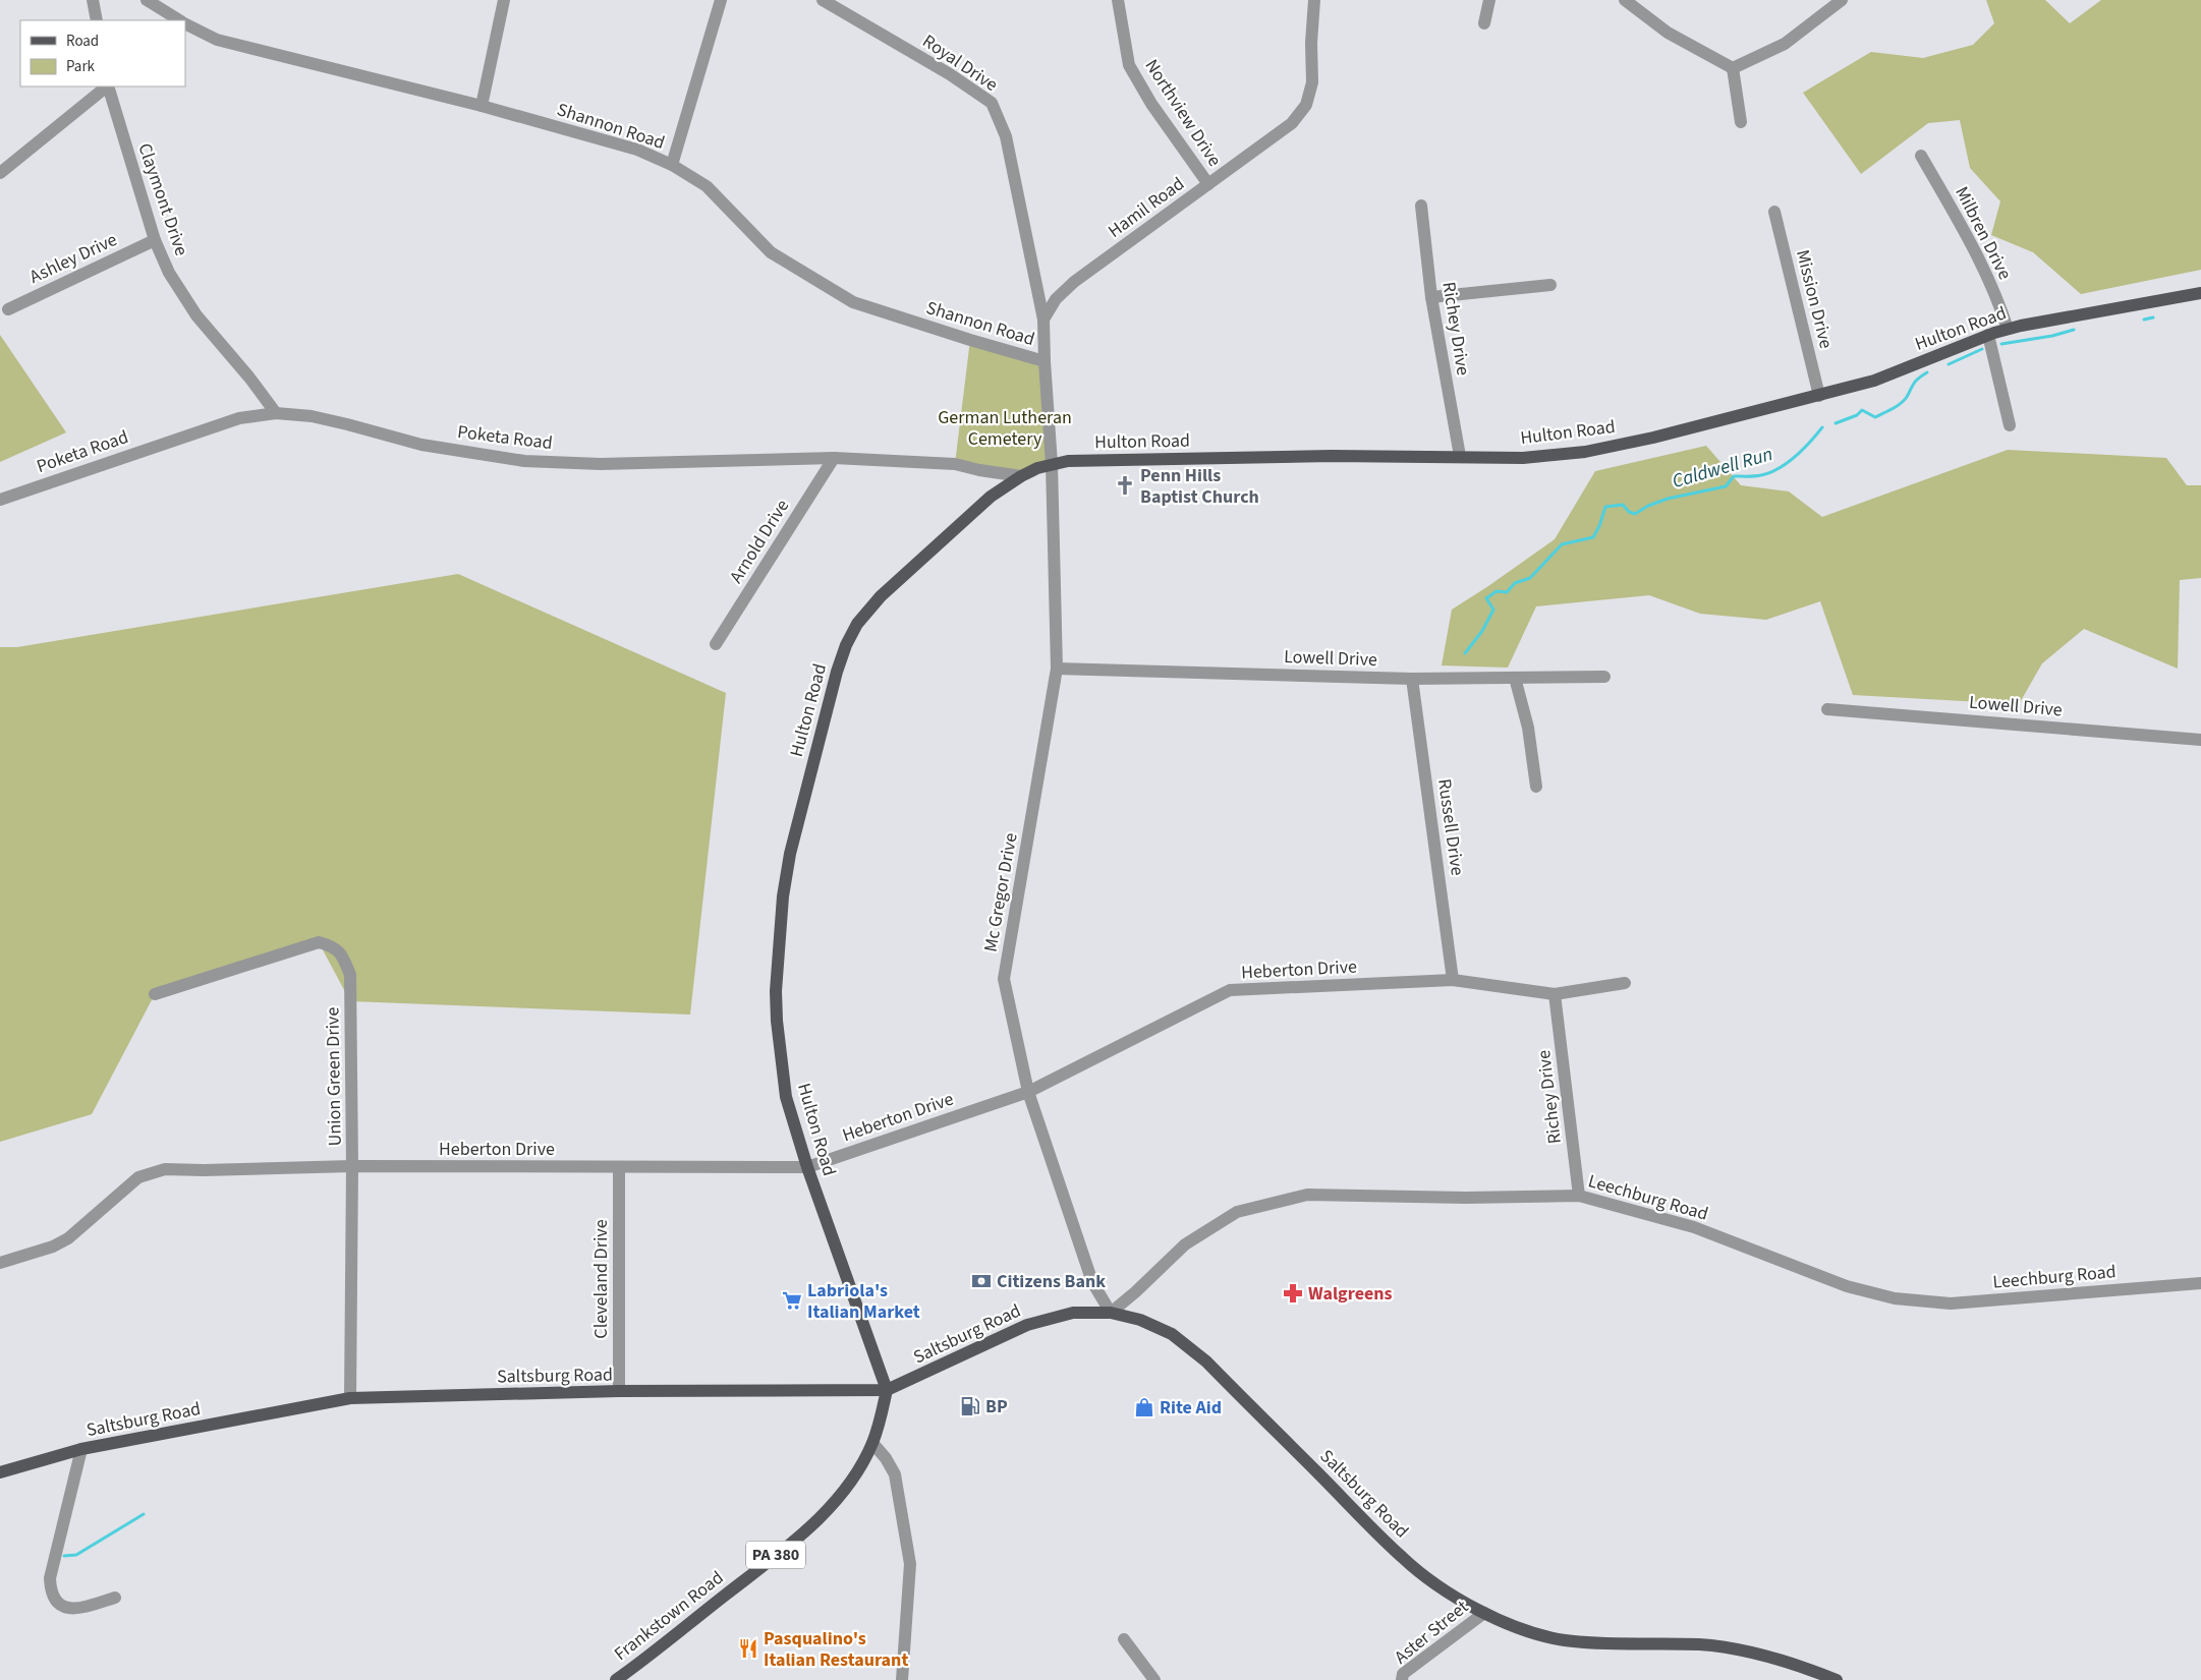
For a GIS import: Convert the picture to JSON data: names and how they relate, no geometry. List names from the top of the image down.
{
  "streets": {
    "main road": [
      "Hulton Road",
      "Saltsburg Road",
      "PA 380",
      "Frankstown Road"
    ],
    "street": [
      "Royal Drive",
      "Northview Drive",
      "Shannon Road",
      "Claymont Drive",
      "Hamil Road",
      "Milbren Drive",
      "Ashley Drive",
      "Mission Drive",
      "Richey Drive",
      "Poketa Road",
      "Arnold Drive",
      "Lowell Drive",
      "Russell Drive",
      "Mc Gregor Drive",
      "Heberton Drive",
      "Union Green Drive",
      "Leechburg Road",
      "Cleveland Drive",
      "Aster Street"
    ]
  },
  "crossings": [
    ["Royal Drive", "Hamil Road"],
    ["Northview Drive", "Hamil Road"],
    ["Claymont Drive", "Ashley Drive"],
    ["Claymont Drive", "Poketa Road"],
    ["Milbren Drive", "Hulton Road"],
    ["Mission Drive", "Hulton Road"],
    ["Richey Drive", "Hulton Road"],
    ["Richey Drive", "Heberton Drive"],
    ["Richey Drive", "Leechburg Road"],
    ["Hulton Road", "Poketa Road"],
    ["Hulton Road", "Mc Gregor Drive"],
    ["Hulton Road", "Heberton Drive"],
    ["Hulton Road", "Saltsburg Road"],
    ["Hulton Road", "Frankstown Road"],
    ["Poketa Road", "Arnold Drive"],
    ["Lowell Drive", "Russell Drive"],
    ["Lowell Drive", "Mc Gregor Drive"],
    ["Russell Drive", "Heberton Drive"],
    ["Mc Gregor Drive", "Heberton Drive"],
    ["Mc Gregor Drive", "Leechburg Road"],
    ["Mc Gregor Drive", "Saltsburg Road"],
    ["Heberton Drive", "Union Green Drive"],
    ["Heberton Drive", "Cleveland Drive"],
    ["Union Green Drive", "Saltsburg Road"],
    ["Leechburg Road", "Saltsburg Road"],
    ["Cleveland Drive", "Saltsburg Road"],
    ["Saltsburg Road", "Frankstown Road"],
    ["Saltsburg Road", "Aster Street"]
  ],
  "water": ["Caldwell Run"],
  "parks": ["German Lutheran Cemetery"],
  "places": {
    "church": ["Penn Hills Baptist Church"],
    "bank": ["Citizens Bank"],
    "pharmacy": ["Walgreens"],
    "supermarket": ["Labriola's Italian Market"],
    "fuel station": ["BP"],
    "shop": ["Rite Aid"],
    "restaurant": ["Pasqualino's Italian Restaurant"]
  },
  "legend": ["Road", "Park"]
}
